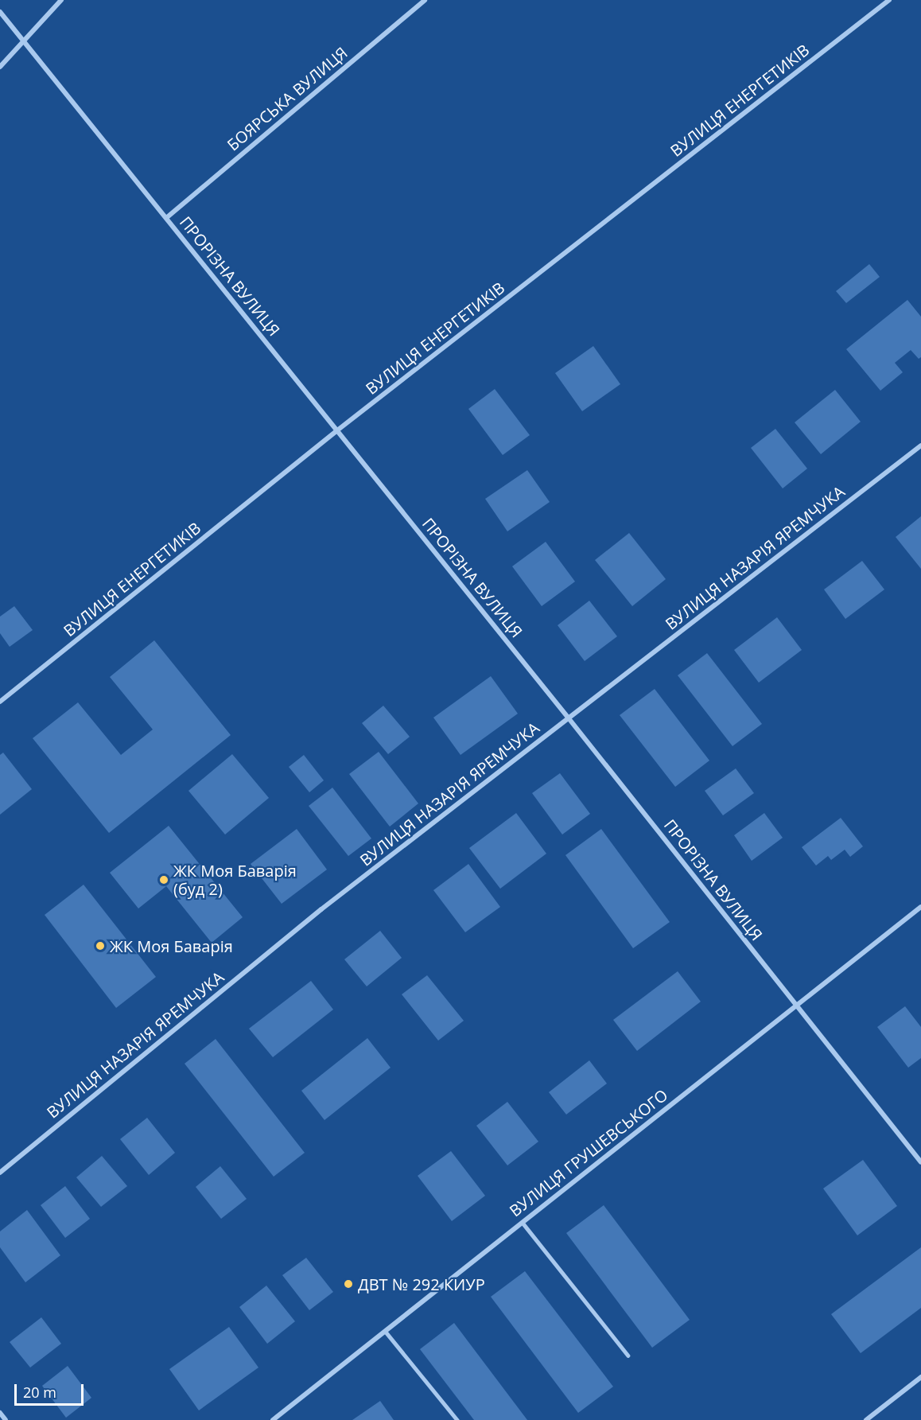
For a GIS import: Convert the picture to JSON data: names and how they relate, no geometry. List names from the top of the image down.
{
  "streets": {
    "street": [
      "БОЯРСЬКА ВУЛИЦЯ",
      "ВУЛИЦЯ ЕНЕРГЕТИКІВ",
      "ПРОРІЗНА ВУЛИЦЯ",
      "ВУЛИЦЯ НАЗАРІЯ ЯРЕМЧУКА",
      "ВУЛИЦЯ ГРУШЕВСЬКОГО"
    ]
  },
  "crossings": [
    ["БОЯРСЬКА ВУЛИЦЯ", "ПРОРІЗНА ВУЛИЦЯ"],
    ["ВУЛИЦЯ ЕНЕРГЕТИКІВ", "ПРОРІЗНА ВУЛИЦЯ"],
    ["ПРОРІЗНА ВУЛИЦЯ", "ВУЛИЦЯ НАЗАРІЯ ЯРЕМЧУКА"],
    ["ПРОРІЗНА ВУЛИЦЯ", "ВУЛИЦЯ ГРУШЕВСЬКОГО"]
  ],
  "places": ["ЖК Моя Баварія (буд 2)", "ЖК Моя Баварія", "ДВТ № 292 КИУР"],
  "scale_bar": "20 m"
}
